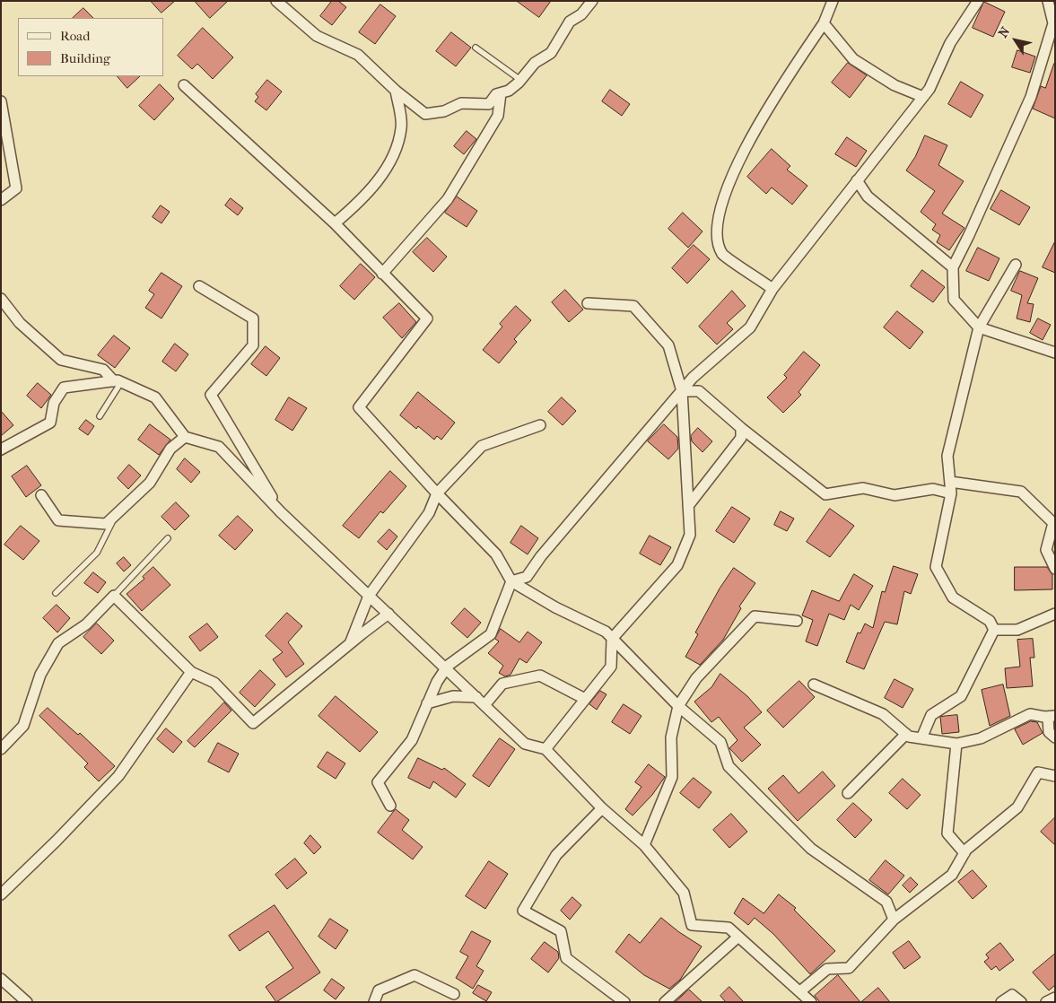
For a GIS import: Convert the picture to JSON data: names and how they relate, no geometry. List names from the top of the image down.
{
  "legend": ["Road", "Building"],
  "north": "top left"
}
